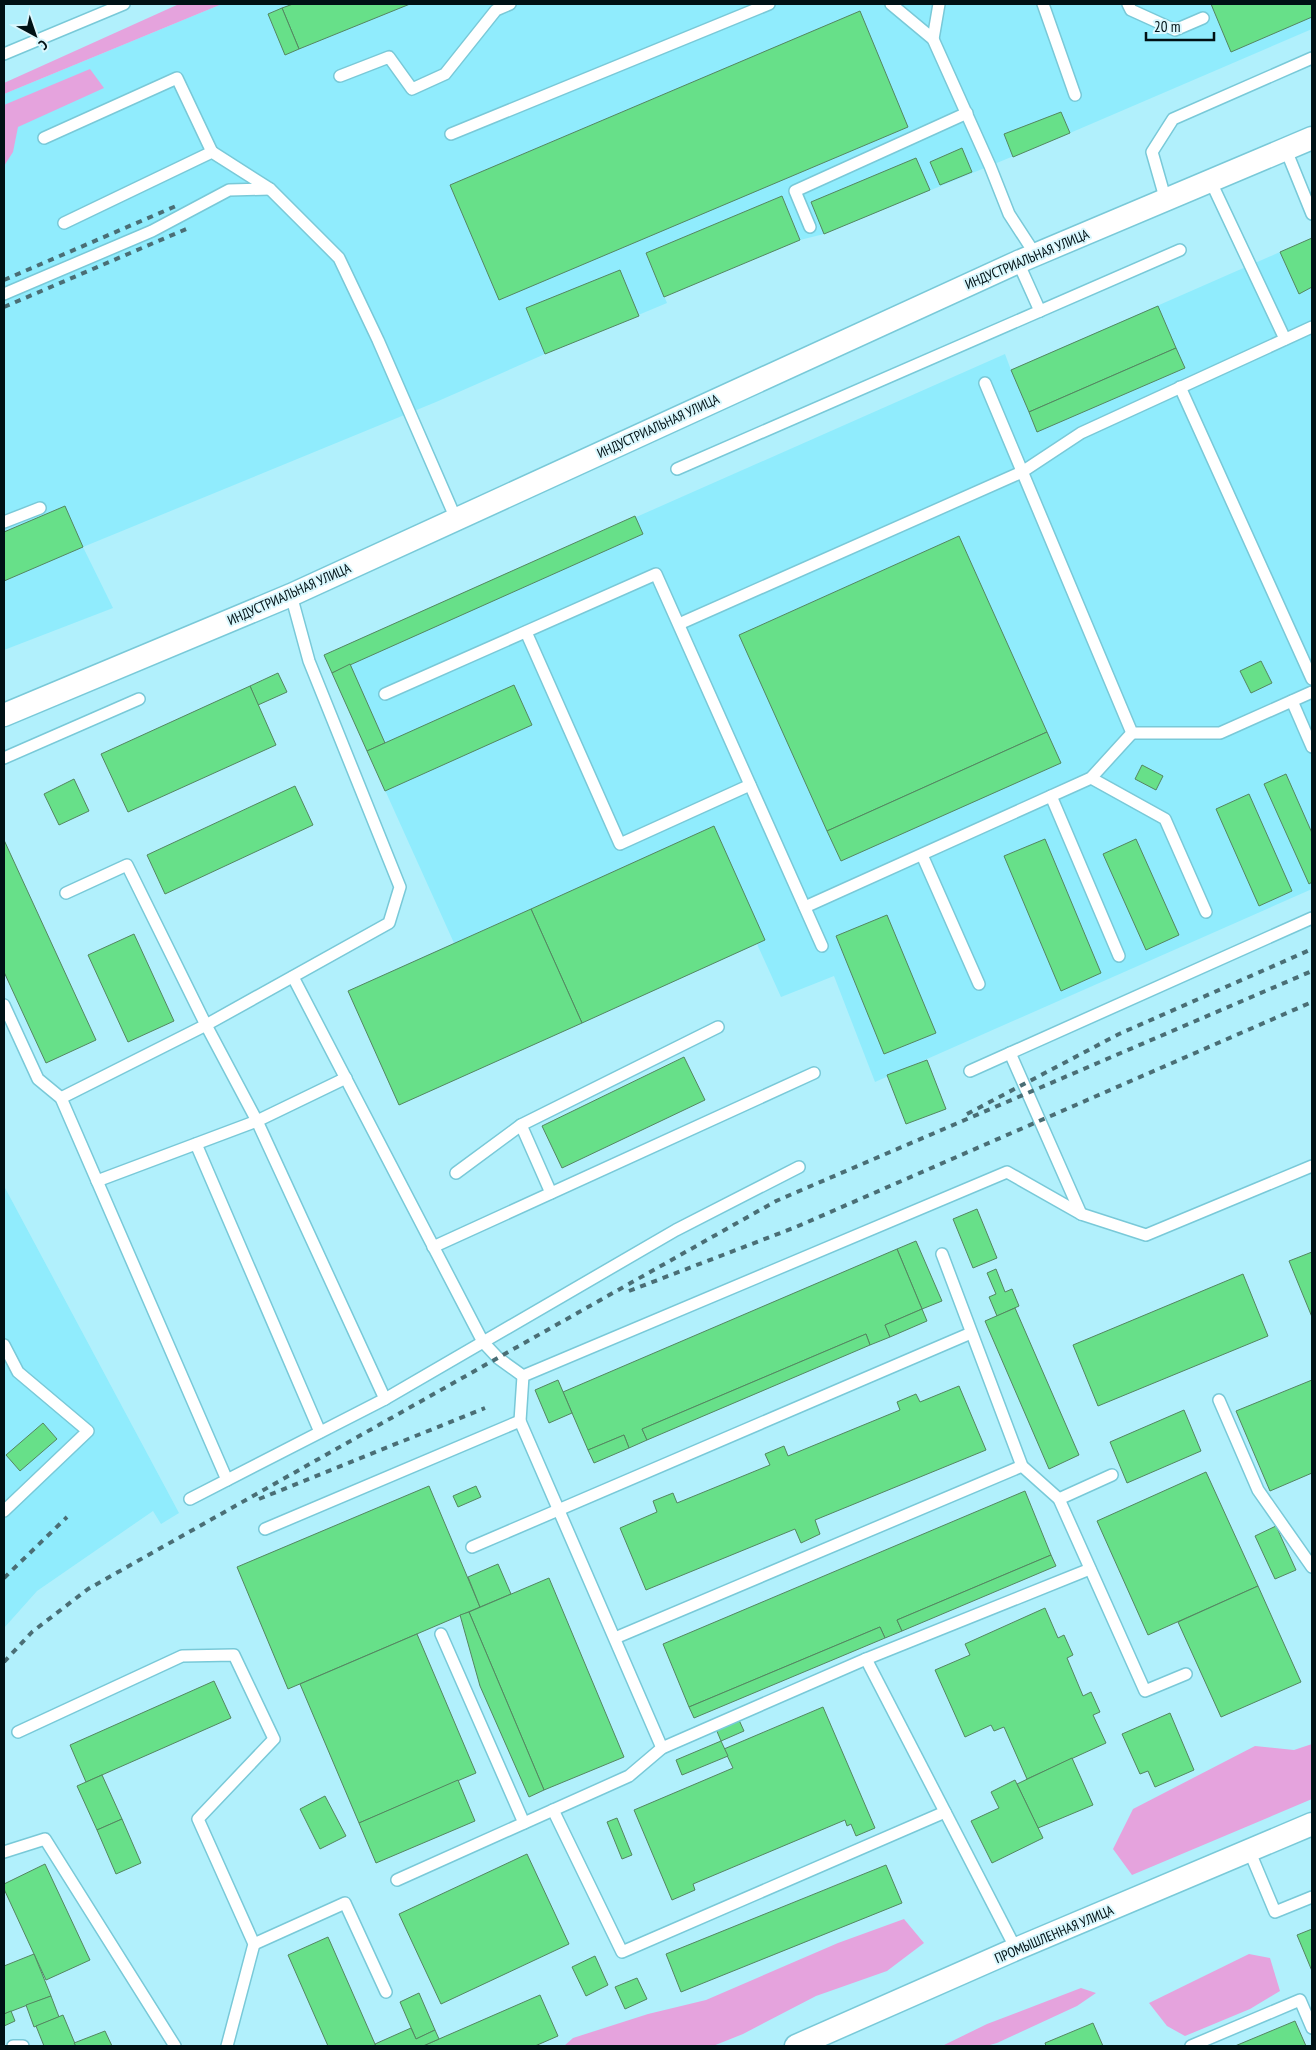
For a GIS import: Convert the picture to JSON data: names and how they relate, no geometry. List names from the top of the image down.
{
  "streets": {
    "street": ["ИНДУСТРИАЛЬНАЯ УЛИЦА", "ПРОМЫШЛЕННАЯ УЛИЦА"]
  },
  "scale_bar": "20 m",
  "north": "bottom right"
}
